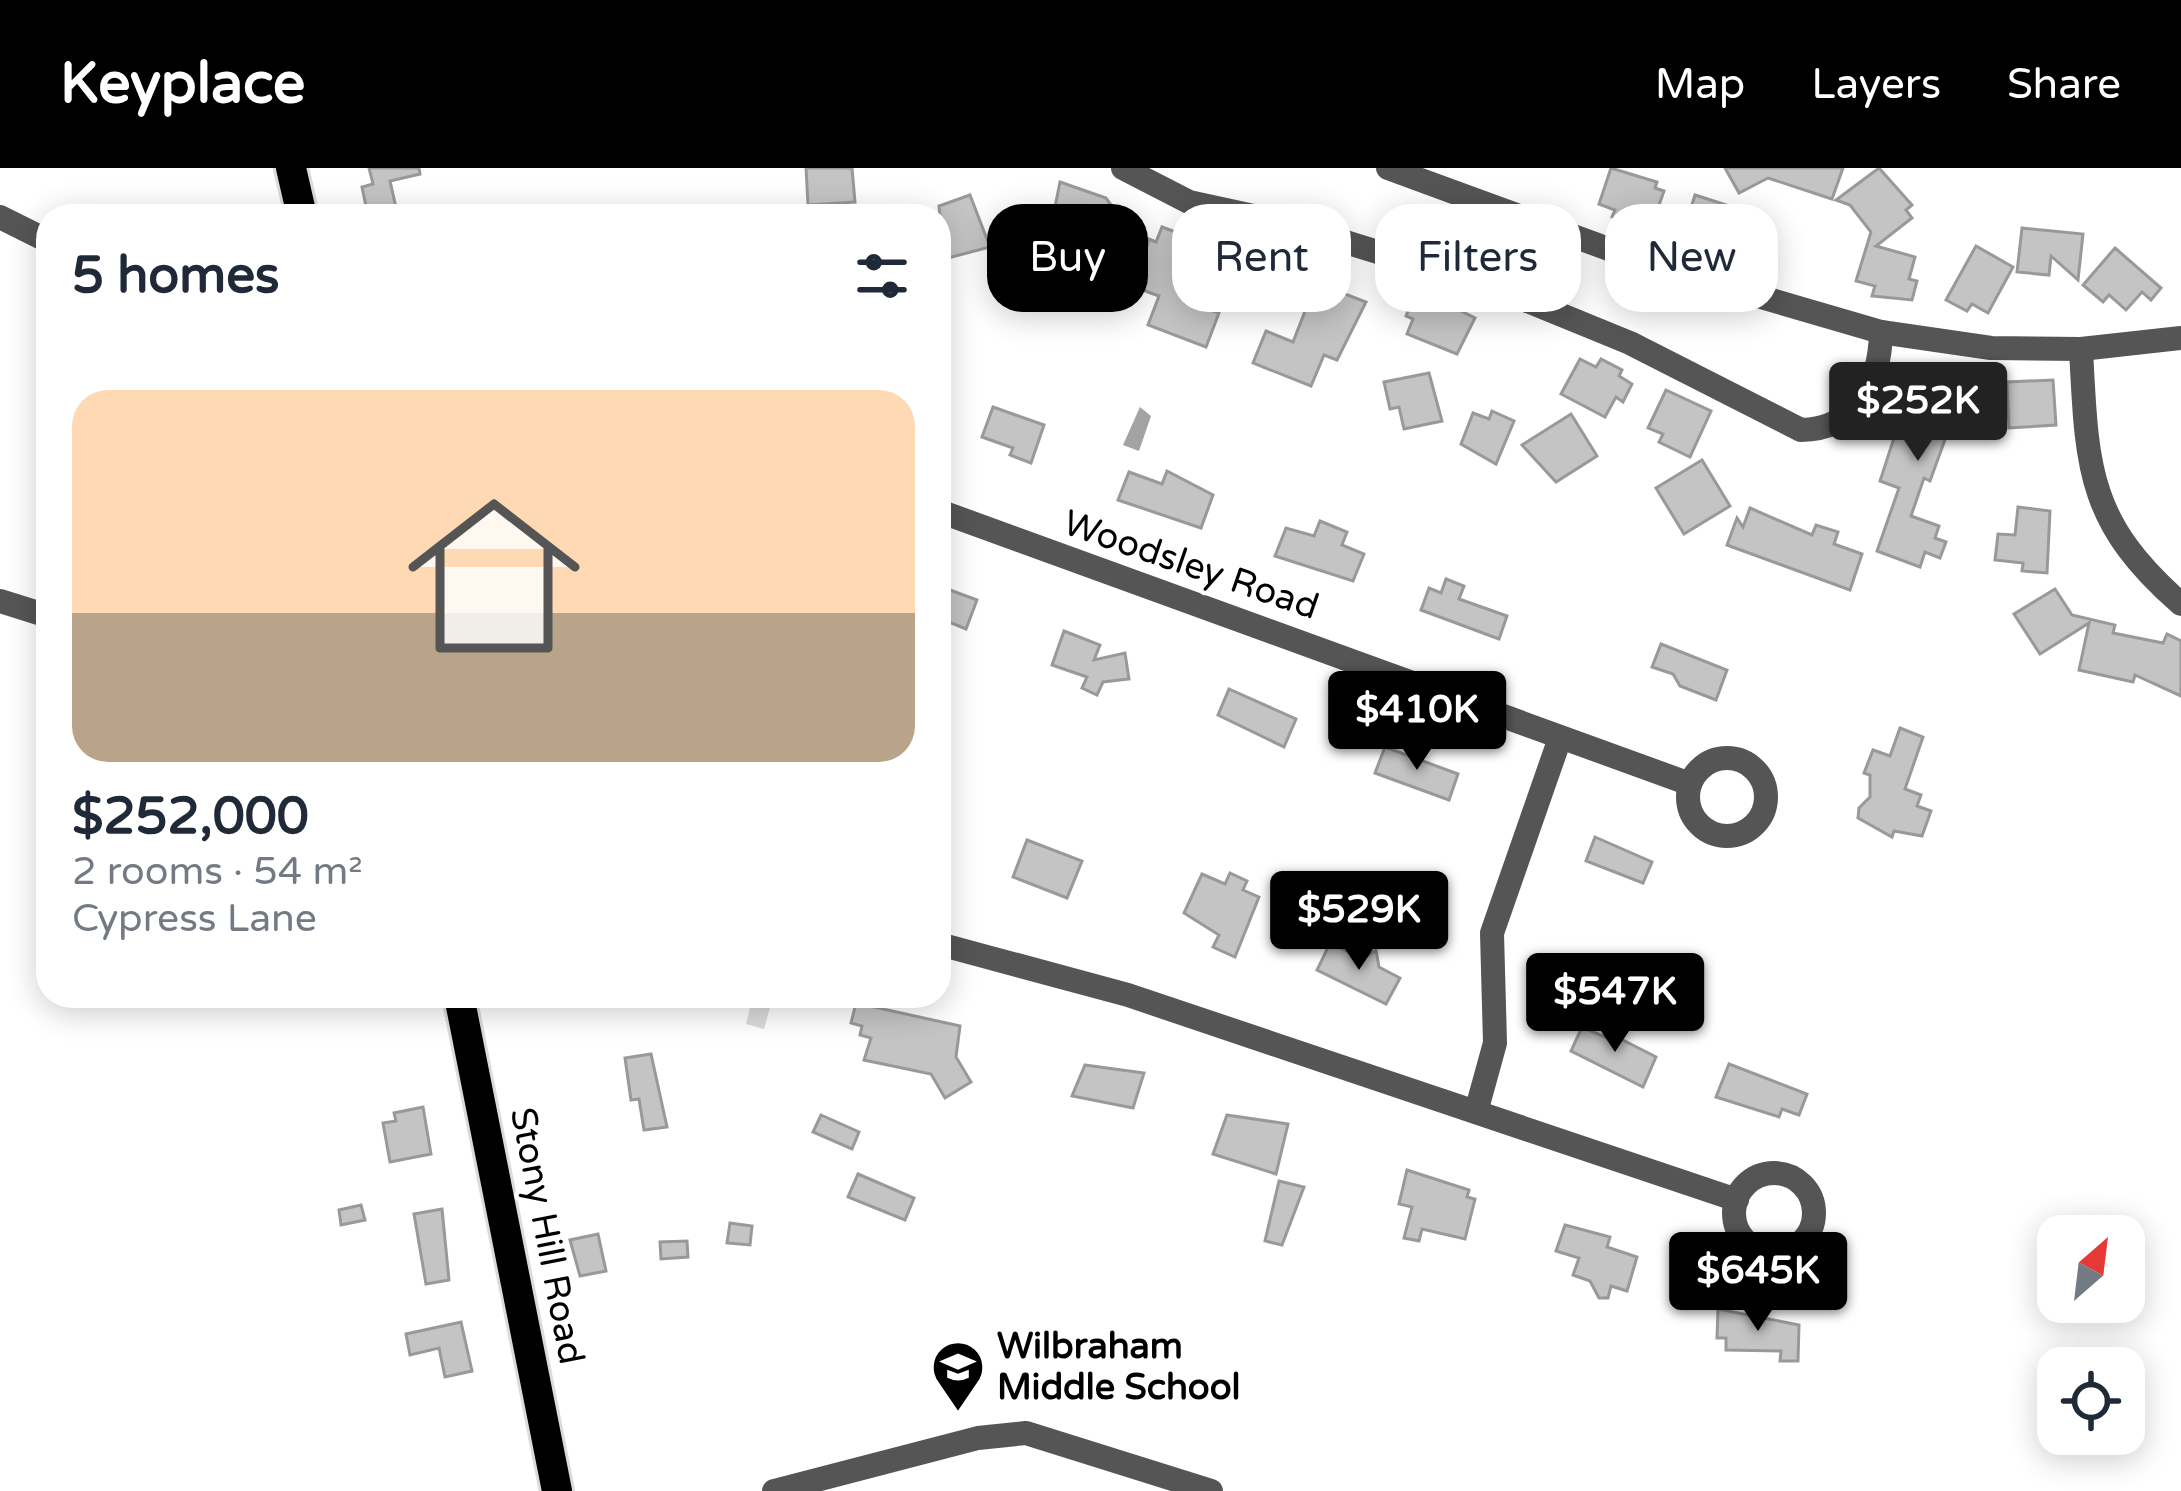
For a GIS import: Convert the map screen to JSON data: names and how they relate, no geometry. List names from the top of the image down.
{
  "streets": {
    "main road": ["Stony Hill Road"],
    "street": ["Woodsley Road"]
  },
  "places": {
    "school or university": ["Wilbraham Middle School"]
  },
  "north": "top right",
  "page": {
    "header": "Keyplace",
    "nav": ["Map", "Layers", "Share"],
    "chip": [
      "Buy",
      "Rent",
      "Filters",
      "New"
    ],
    "heading": "5 homes",
    "list": [
      {
        "name": "$252,000",
        "note": "2 rooms · 54 m² · Cypress Lane"
      }
    ],
    "price": [
      "$252K",
      "$410K",
      "$529K",
      "$547K",
      "$645K"
    ]
  }
}
